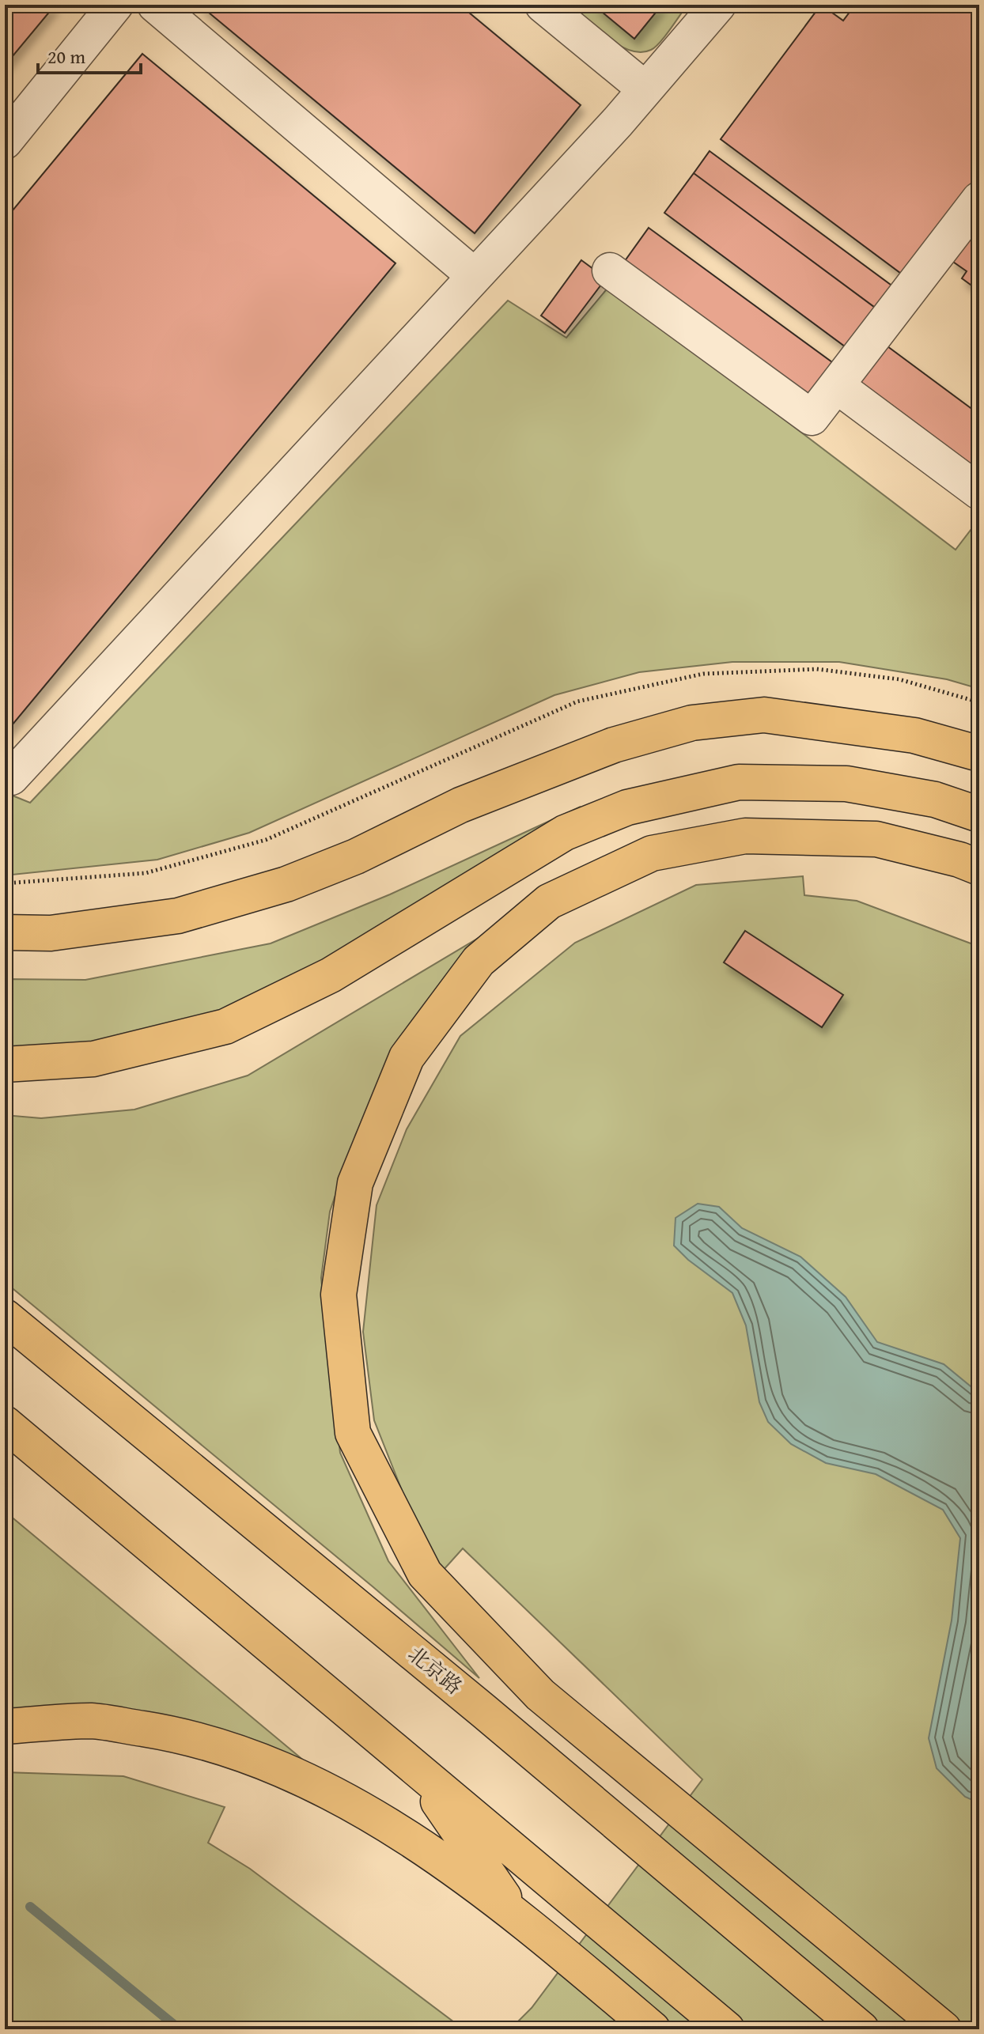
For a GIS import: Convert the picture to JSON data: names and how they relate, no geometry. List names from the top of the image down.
{
  "streets": {
    "main road": ["北京路"]
  },
  "scale_bar": "20 m"
}
